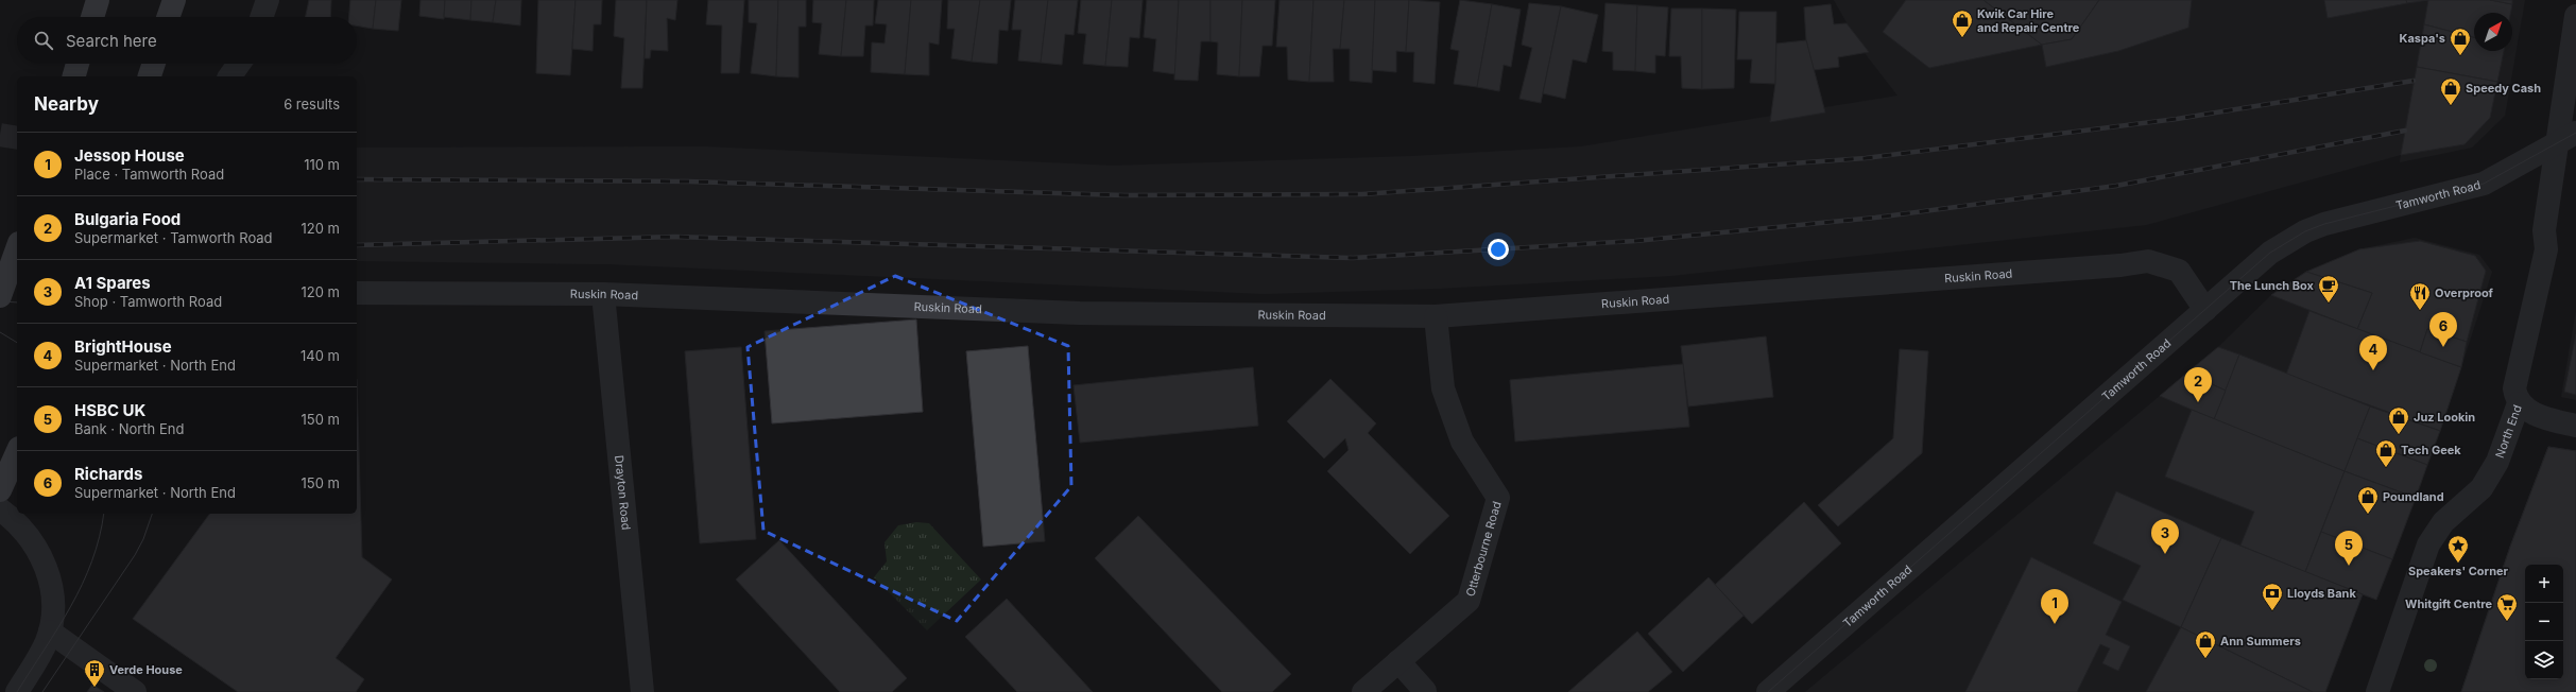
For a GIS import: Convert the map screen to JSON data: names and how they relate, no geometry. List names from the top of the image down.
{
  "streets": {
    "street": [
      "Tamworth Road",
      "Ruskin Road",
      "North End",
      "Drayton Road",
      "Otterbourne Road"
    ]
  },
  "crossings": [
    ["Tamworth Road", "Ruskin Road"],
    ["Tamworth Road", "North End"],
    ["Ruskin Road", "Drayton Road"],
    ["Ruskin Road", "Otterbourne Road"]
  ],
  "places": {
    "shop": [
      "Kwik Car Hire and Repair Centre",
      "Kaspa's",
      "Speedy Cash",
      "Juz Lookin",
      "Tech Geek",
      "Poundland",
      "Ann Summers"
    ],
    "cafe": ["The Lunch Box"],
    "restaurant": ["Overproof"],
    "place": ["Speakers' Corner"],
    "bank": ["Lloyds Bank"],
    "supermarket": ["Whitgift Centre"],
    "building": ["Verde House"]
  },
  "north": "top right",
  "page": {
    "search": "Search here",
    "heading": ["Nearby", "6 results"],
    "list": [
      {
        "mark": "1",
        "name": "Jessop House",
        "note": "Place · Tamworth Road",
        "value": "110 m"
      },
      {
        "mark": "2",
        "name": "Bulgaria Food",
        "note": "Supermarket · Tamworth Road",
        "value": "120 m"
      },
      {
        "mark": "3",
        "name": "A1 Spares",
        "note": "Shop · Tamworth Road",
        "value": "120 m"
      },
      {
        "mark": "4",
        "name": "BrightHouse",
        "note": "Supermarket · North End",
        "value": "140 m"
      },
      {
        "mark": "5",
        "name": "HSBC UK",
        "note": "Bank · North End",
        "value": "150 m"
      },
      {
        "mark": "6",
        "name": "Richards",
        "note": "Supermarket · North End",
        "value": "150 m"
      }
    ],
    "pins": [
      "6",
      "4",
      "2",
      "3",
      "5",
      "1"
    ],
    "map_buttons": ["+", "−"]
  }
}
